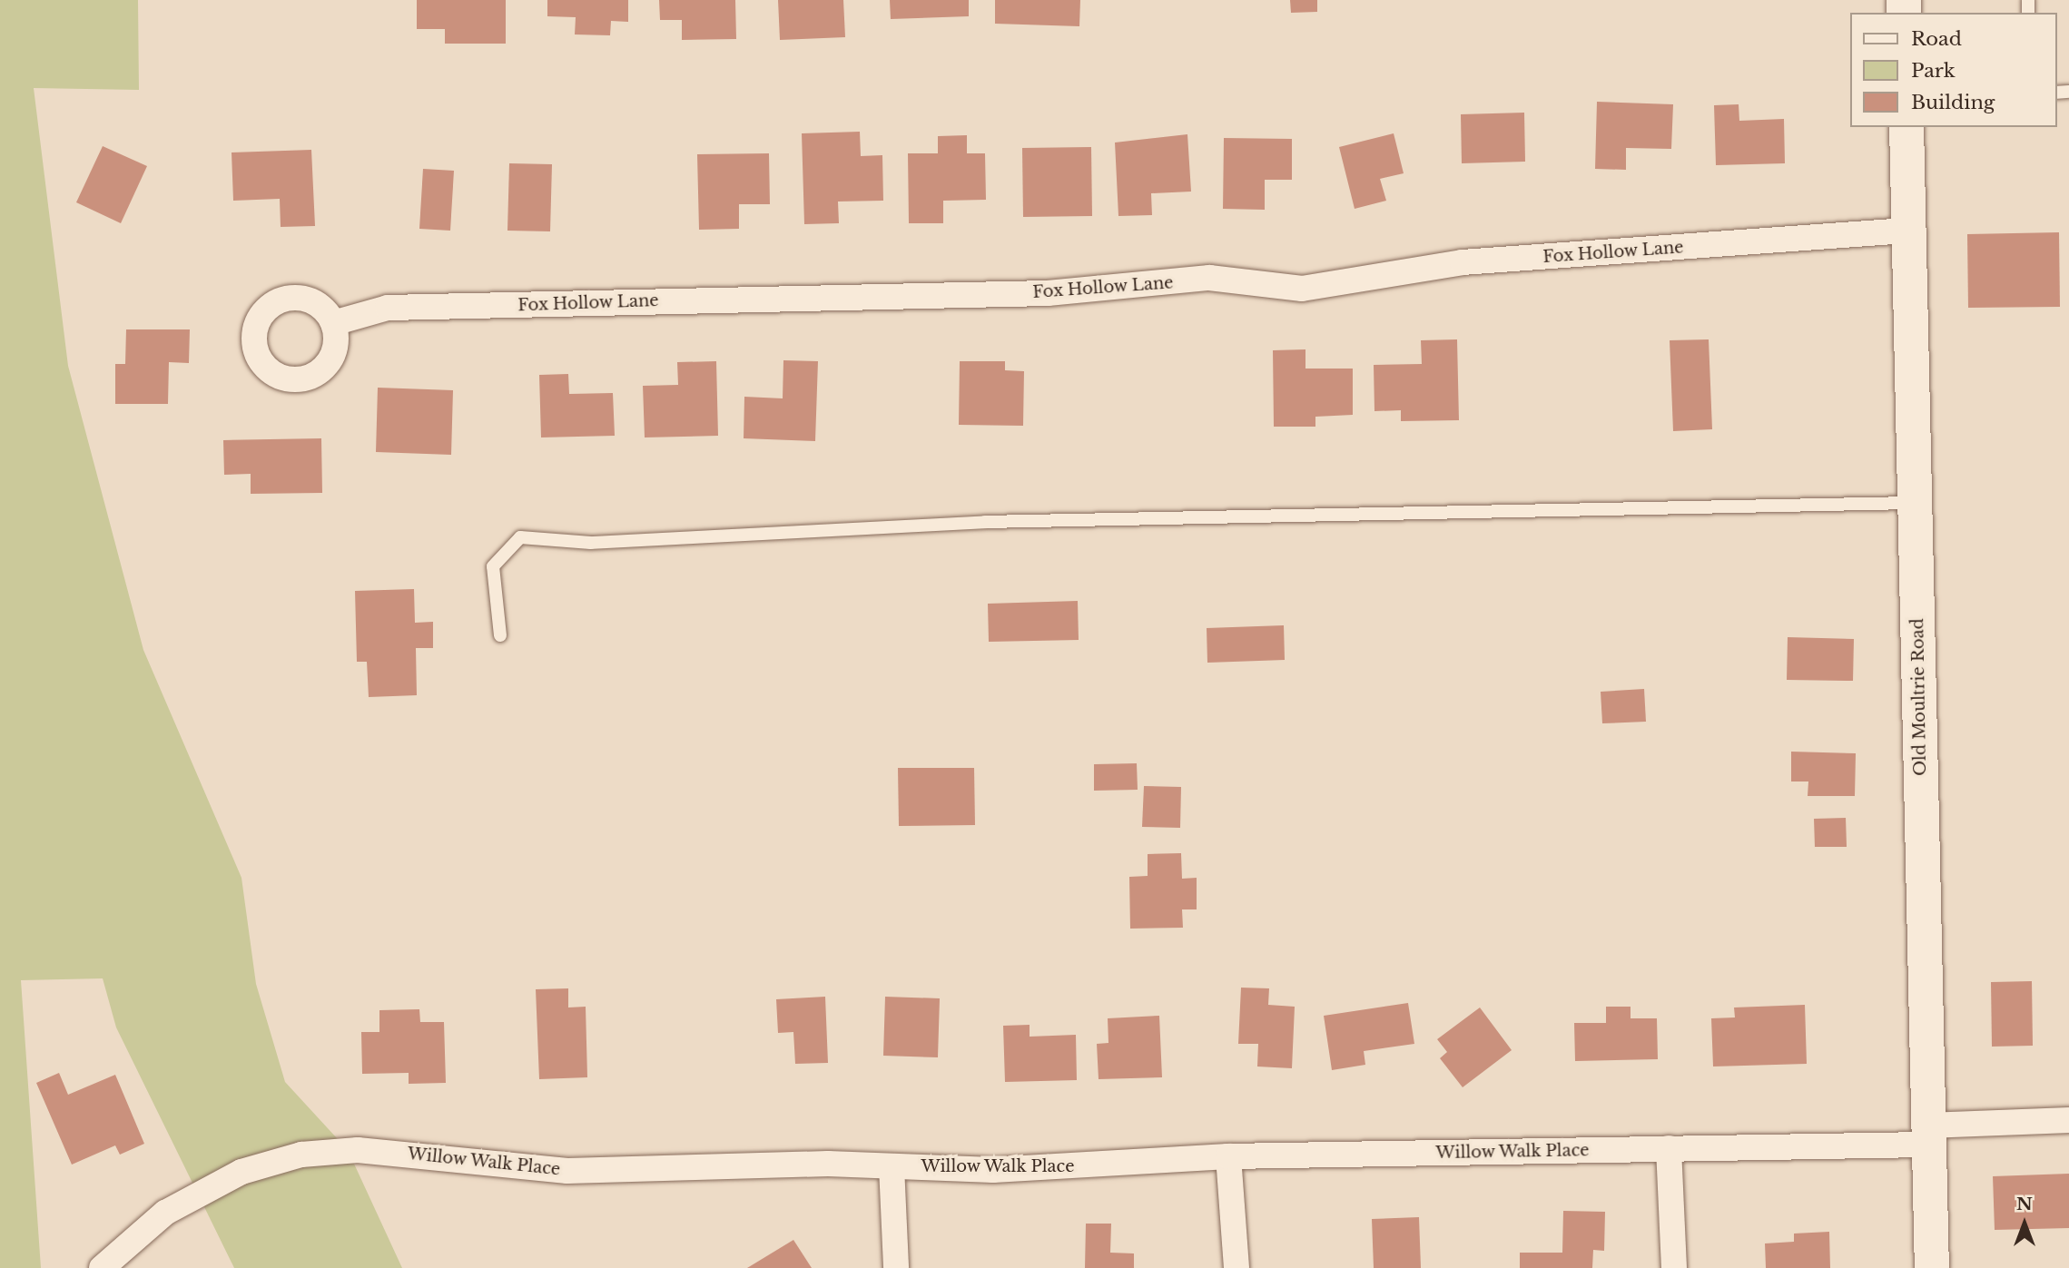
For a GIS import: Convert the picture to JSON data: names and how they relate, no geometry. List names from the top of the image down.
{
  "streets": {
    "main road": ["Old Moultrie Road"],
    "street": ["Fox Hollow Lane", "Willow Walk Place"]
  },
  "crossings": [
    ["Fox Hollow Lane", "Old Moultrie Road"],
    ["Old Moultrie Road", "Willow Walk Place"]
  ],
  "legend": ["Road", "Park", "Building"],
  "north": "top"
}
